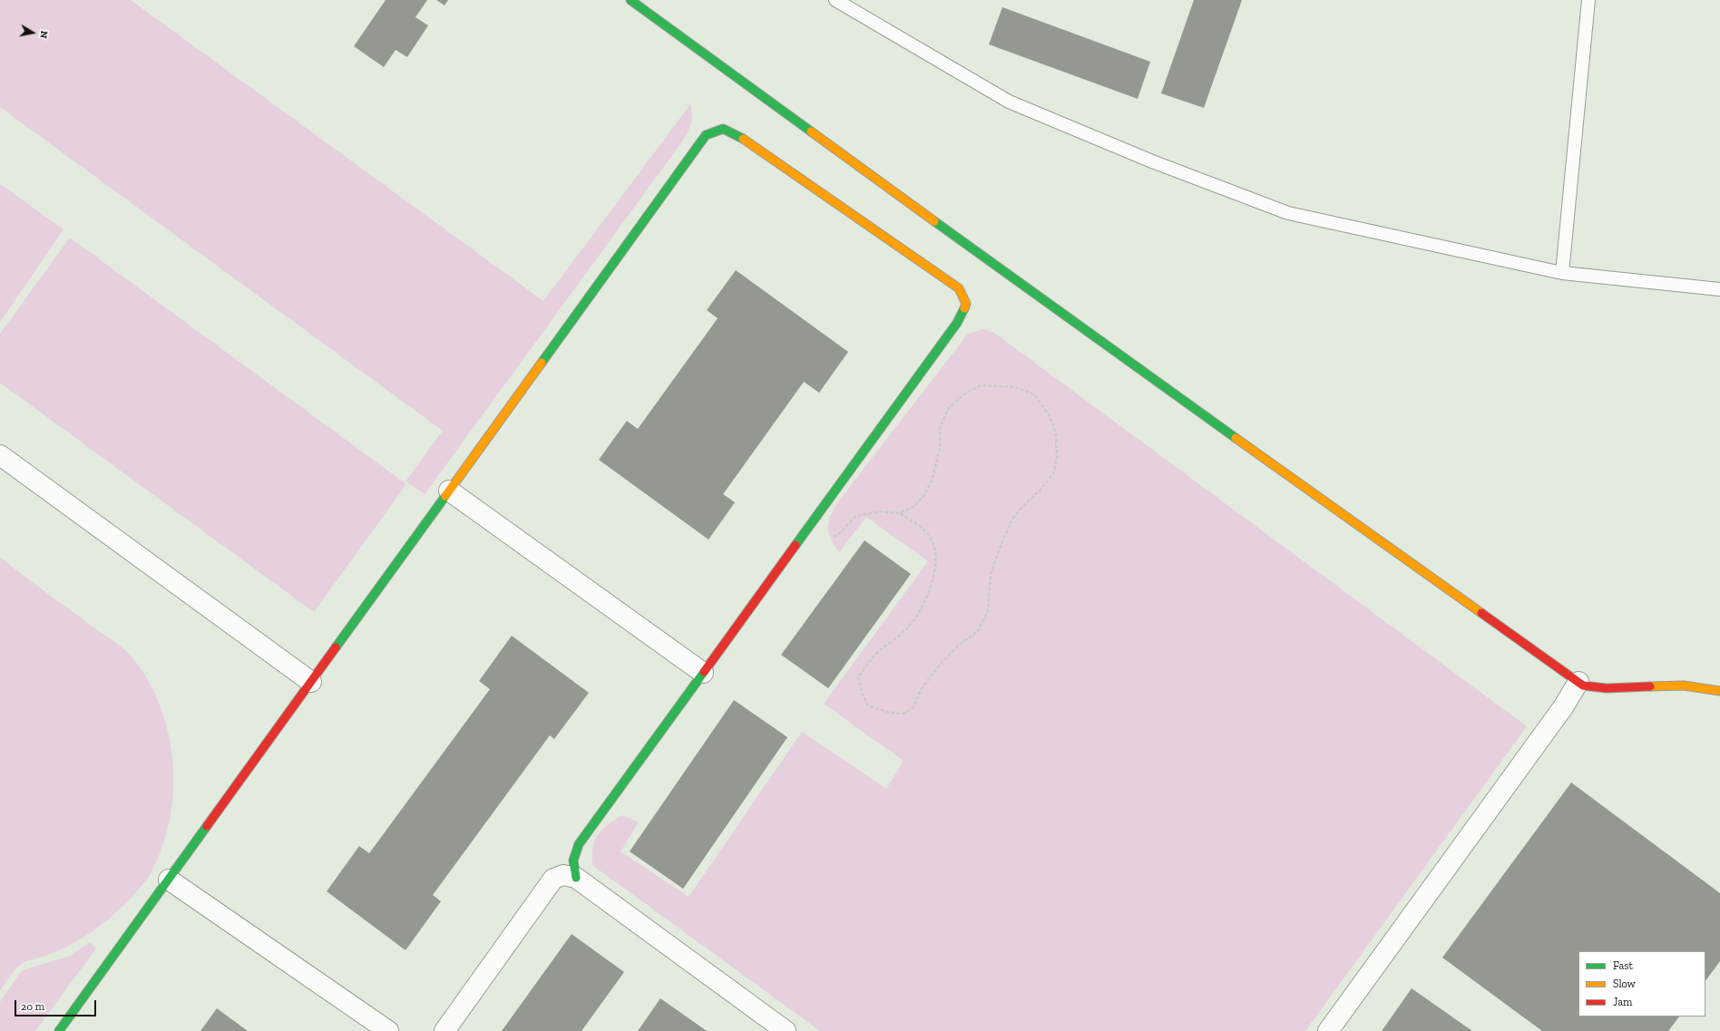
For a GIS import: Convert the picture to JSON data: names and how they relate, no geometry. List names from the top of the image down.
{
  "legend": ["Fast", "Slow", "Jam"],
  "scale_bar": "20 m",
  "north": "right"
}
